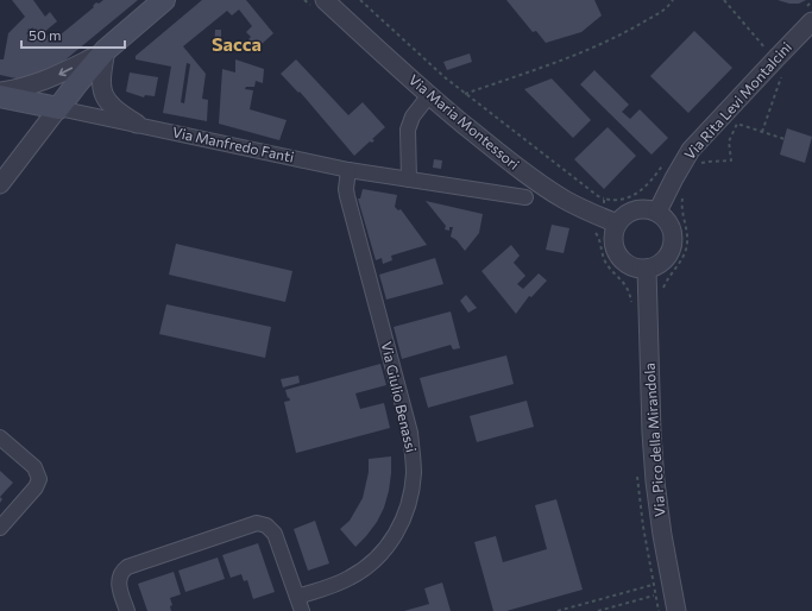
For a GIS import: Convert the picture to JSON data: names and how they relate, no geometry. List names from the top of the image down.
{
  "streets": {
    "street": [
      "Via Rita Levi Montalcini",
      "Via Maria Montessori",
      "Via Manfredo Fanti",
      "Via Giulio Benassi",
      "Via Pico della Mirandola"
    ]
  },
  "crossings": [
    ["Via Rita Levi Montalcini", "Via Maria Montessori"],
    ["Via Rita Levi Montalcini", "Via Pico della Mirandola"],
    ["Via Maria Montessori", "Via Pico della Mirandola"],
    ["Via Manfredo Fanti", "Via Giulio Benassi"]
  ],
  "districts": ["Sacca"],
  "scale_bar": "50 m"
}
